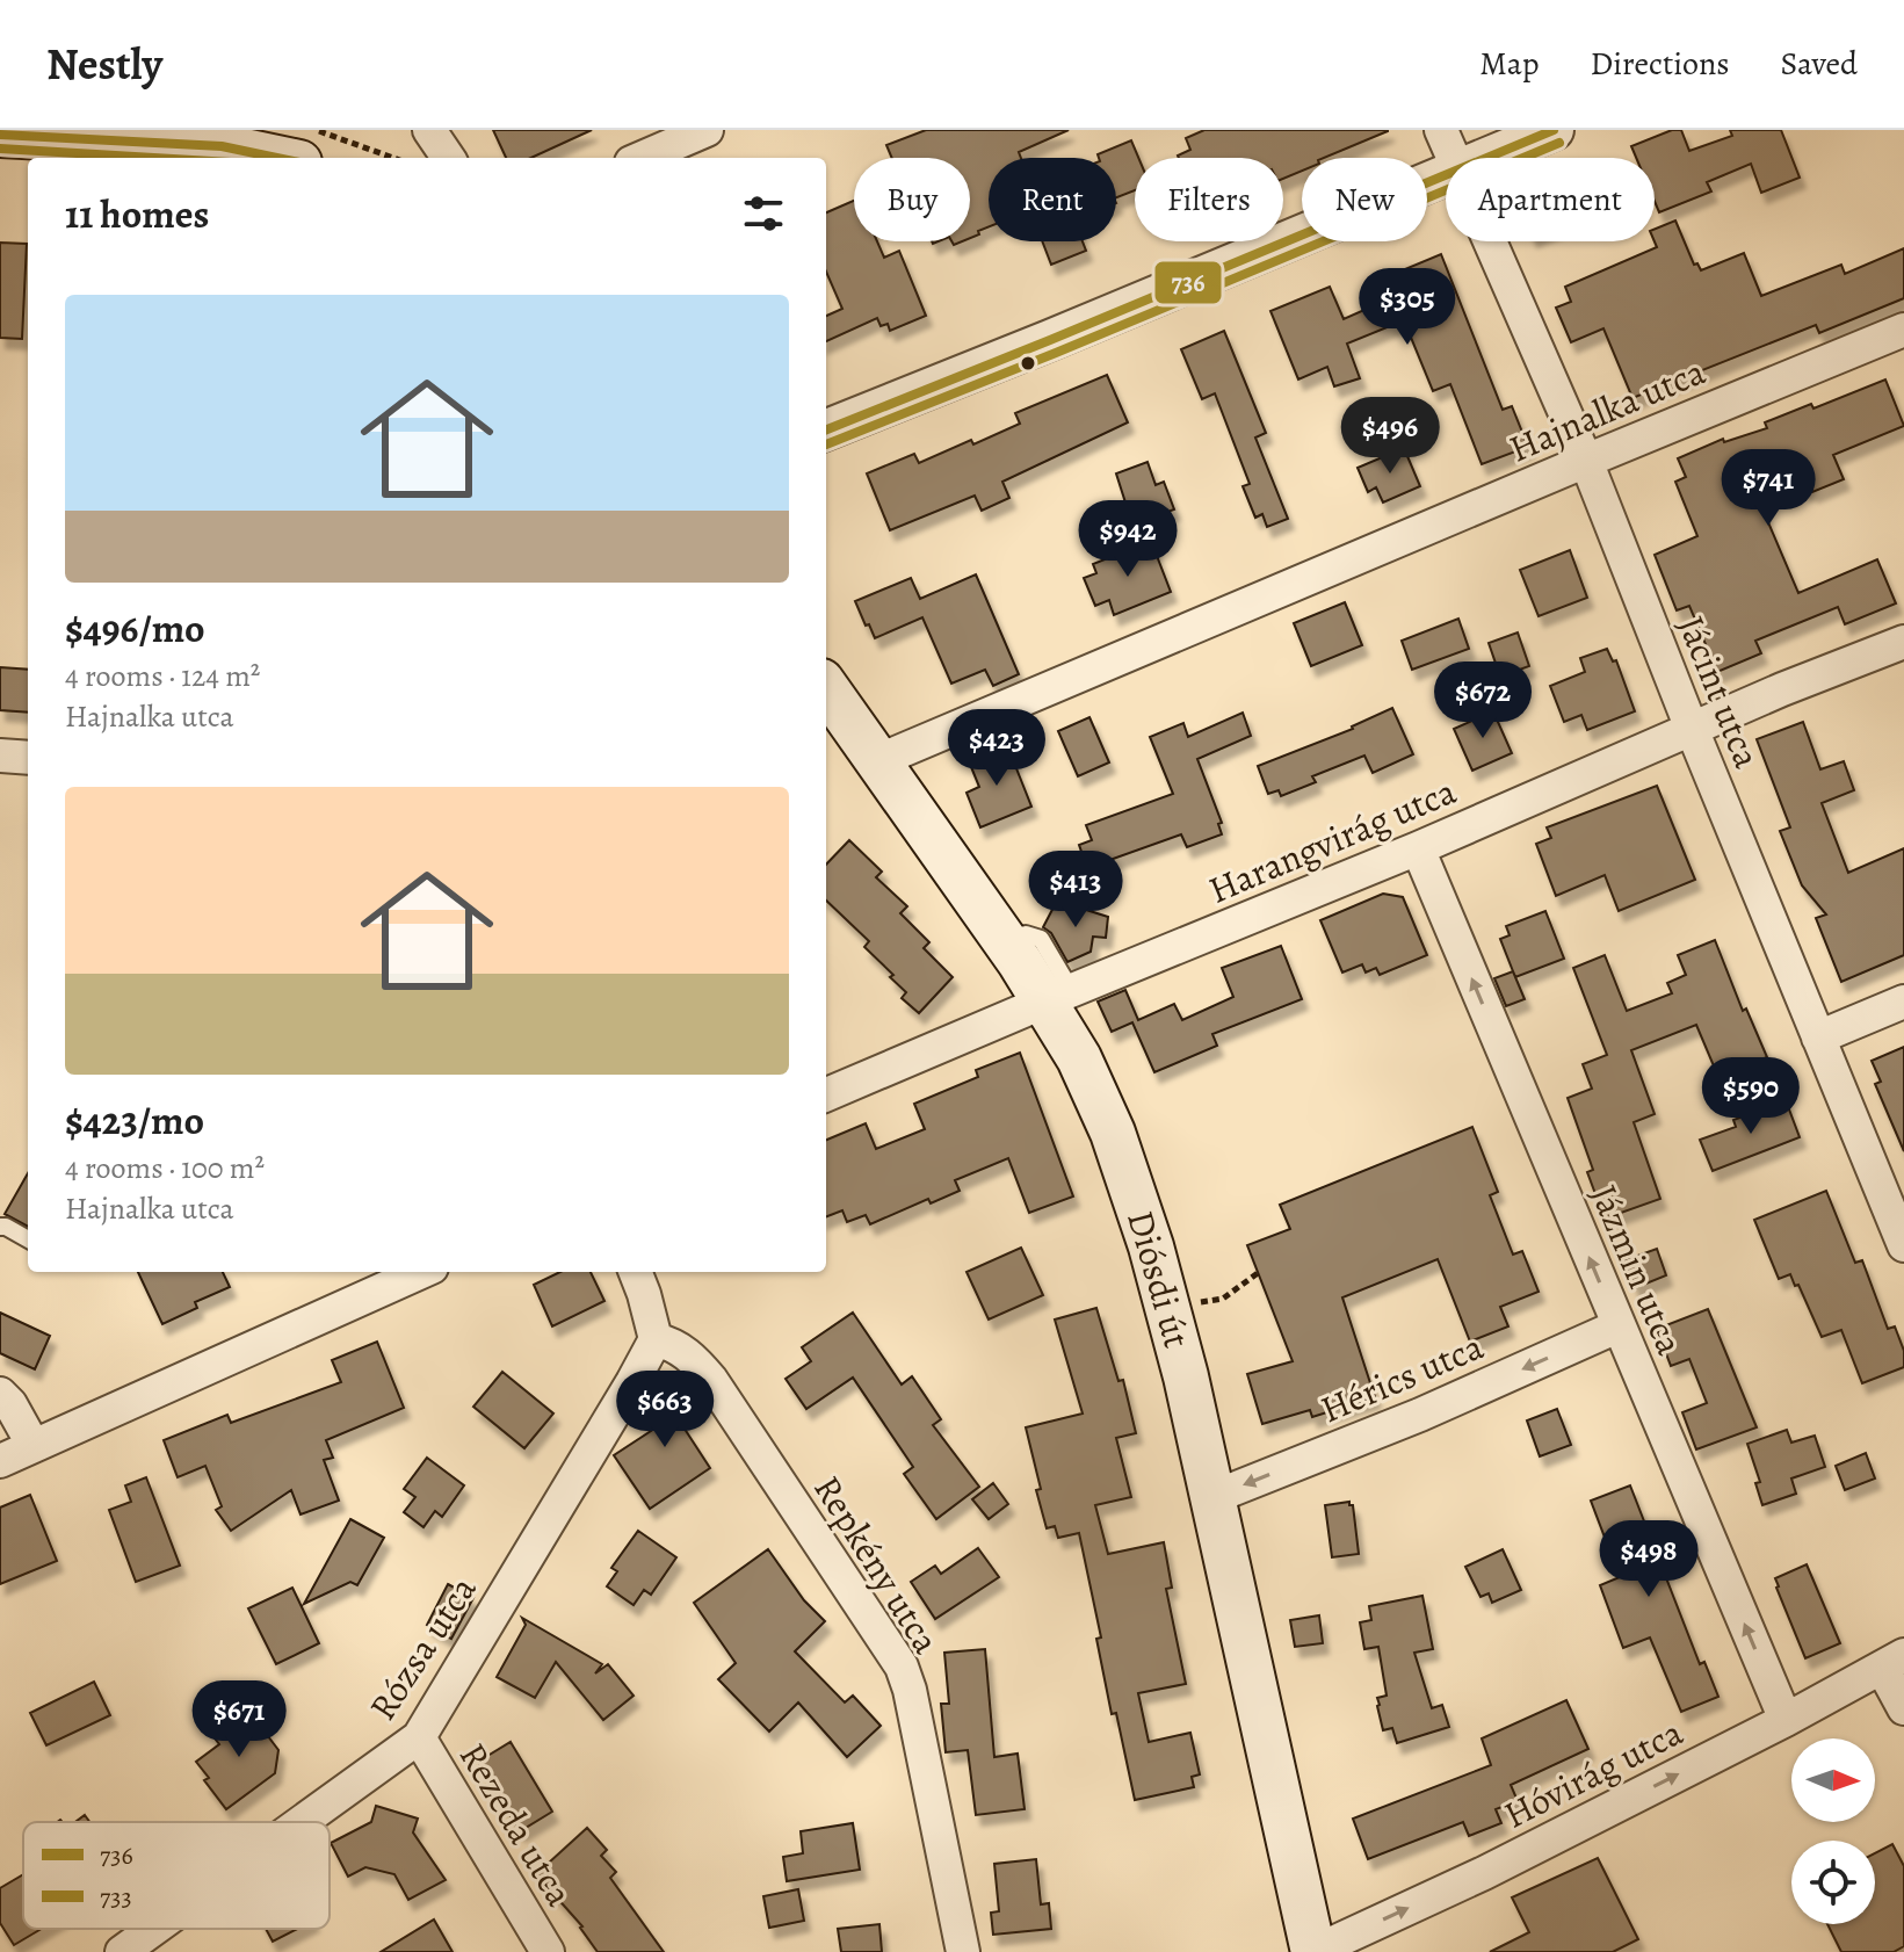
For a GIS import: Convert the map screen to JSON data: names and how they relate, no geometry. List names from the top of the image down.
{
  "streets": {
    "main road": ["Diósdi út"],
    "street": [
      "Hajnalka utca",
      "Jácint utca",
      "Harangvirág utca",
      "Jázmin utca",
      "Hérics utca",
      "Repkény utca",
      "Rózsa utca",
      "Hóvirág utca",
      "Rezeda utca"
    ]
  },
  "crossings": [
    ["Hajnalka utca", "Jácint utca"],
    ["Hajnalka utca", "Diósdi út"],
    ["Jácint utca", "Harangvirág utca"],
    ["Harangvirág utca", "Jázmin utca"],
    ["Harangvirág utca", "Diósdi út"],
    ["Jázmin utca", "Hérics utca"],
    ["Jázmin utca", "Hóvirág utca"],
    ["Diósdi út", "Hérics utca"],
    ["Diósdi út", "Hóvirág utca"],
    ["Repkény utca", "Rózsa utca"],
    ["Rózsa utca", "Rezeda utca"]
  ],
  "one_way": ["Jázmin utca", "Hérics utca", "Hóvirág utca"],
  "lines": ["transit line 736", "transit line 733"],
  "legend": ["736", "733"],
  "north": "right",
  "page": {
    "header": "Nestly",
    "nav": ["Map", "Directions", "Saved"],
    "chip": [
      "Buy",
      "Rent",
      "Filters",
      "New",
      "Apartment"
    ],
    "heading": "11 homes",
    "price": [
      "$305",
      "$496",
      "$741",
      "$942",
      "$672",
      "$423",
      "$413",
      "$590",
      "$663",
      "$498",
      "$671"
    ],
    "list": [
      {
        "name": "$496/mo",
        "note": "4 rooms · 124 m² · Hajnalka utca"
      },
      {
        "name": "$423/mo",
        "note": "4 rooms · 100 m² · Hajnalka utca"
      }
    ]
  }
}
